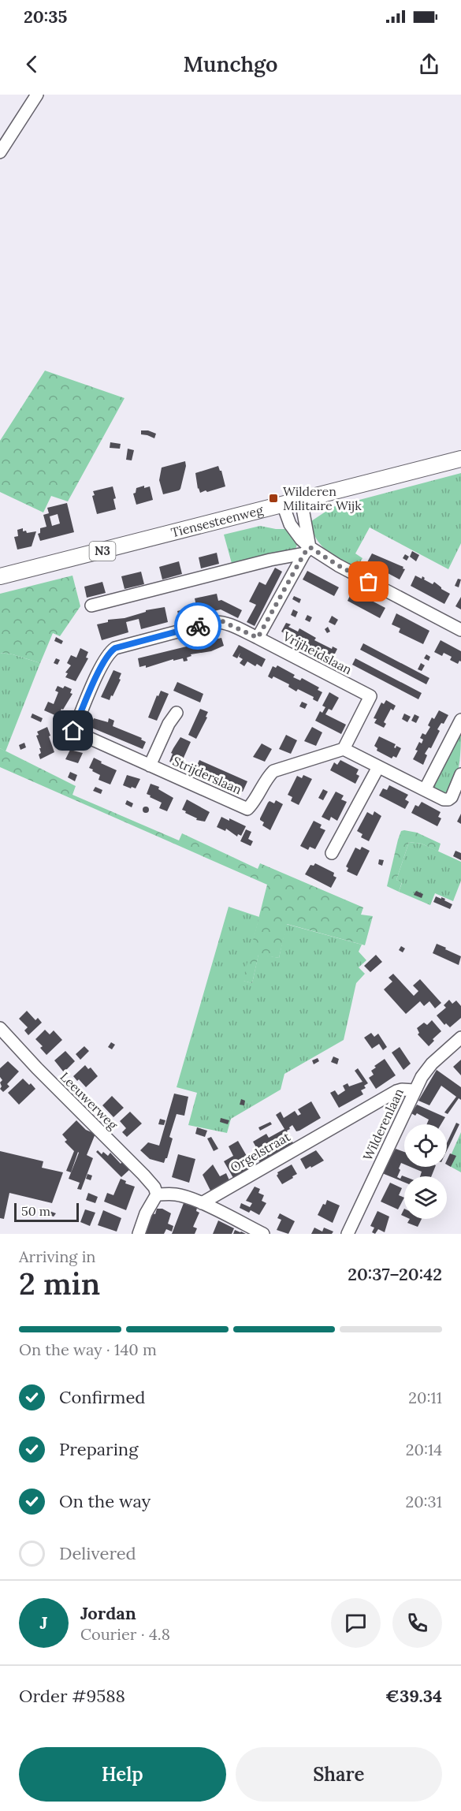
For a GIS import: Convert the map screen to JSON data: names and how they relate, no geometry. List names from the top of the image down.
{
  "streets": {
    "main road": ["Tiensesteenweg", "N3"],
    "street": [
      "Vrijheidslaan",
      "Strijderslaan",
      "Leeuwerweg",
      "Wilderenlaan",
      "Orgelstraat"
    ]
  },
  "crossings": [
    ["Vrijheidslaan", "Strijderslaan"],
    ["Wilderenlaan", "Orgelstraat"]
  ],
  "places": {
    "transit": ["Wilderen Militaire Wijk"]
  },
  "scale_bar": "50 m",
  "page": {
    "status": "20:35",
    "header": "Munchgo",
    "scale": "50 m",
    "heading": ["2 min", "Arriving in", "20:37–20:42"],
    "panel": [
      "Jordan",
      "Courier · 4.8",
      "Order #9588",
      "€39.34"
    ],
    "bar": "On the way · 140 m",
    "list": [
      ["Confirmed", "20:11"],
      ["Preparing", "20:14"],
      ["On the way", "20:31"],
      "Delivered"
    ],
    "round": "J",
    "buttons": ["Help", "Share"]
  }
}
